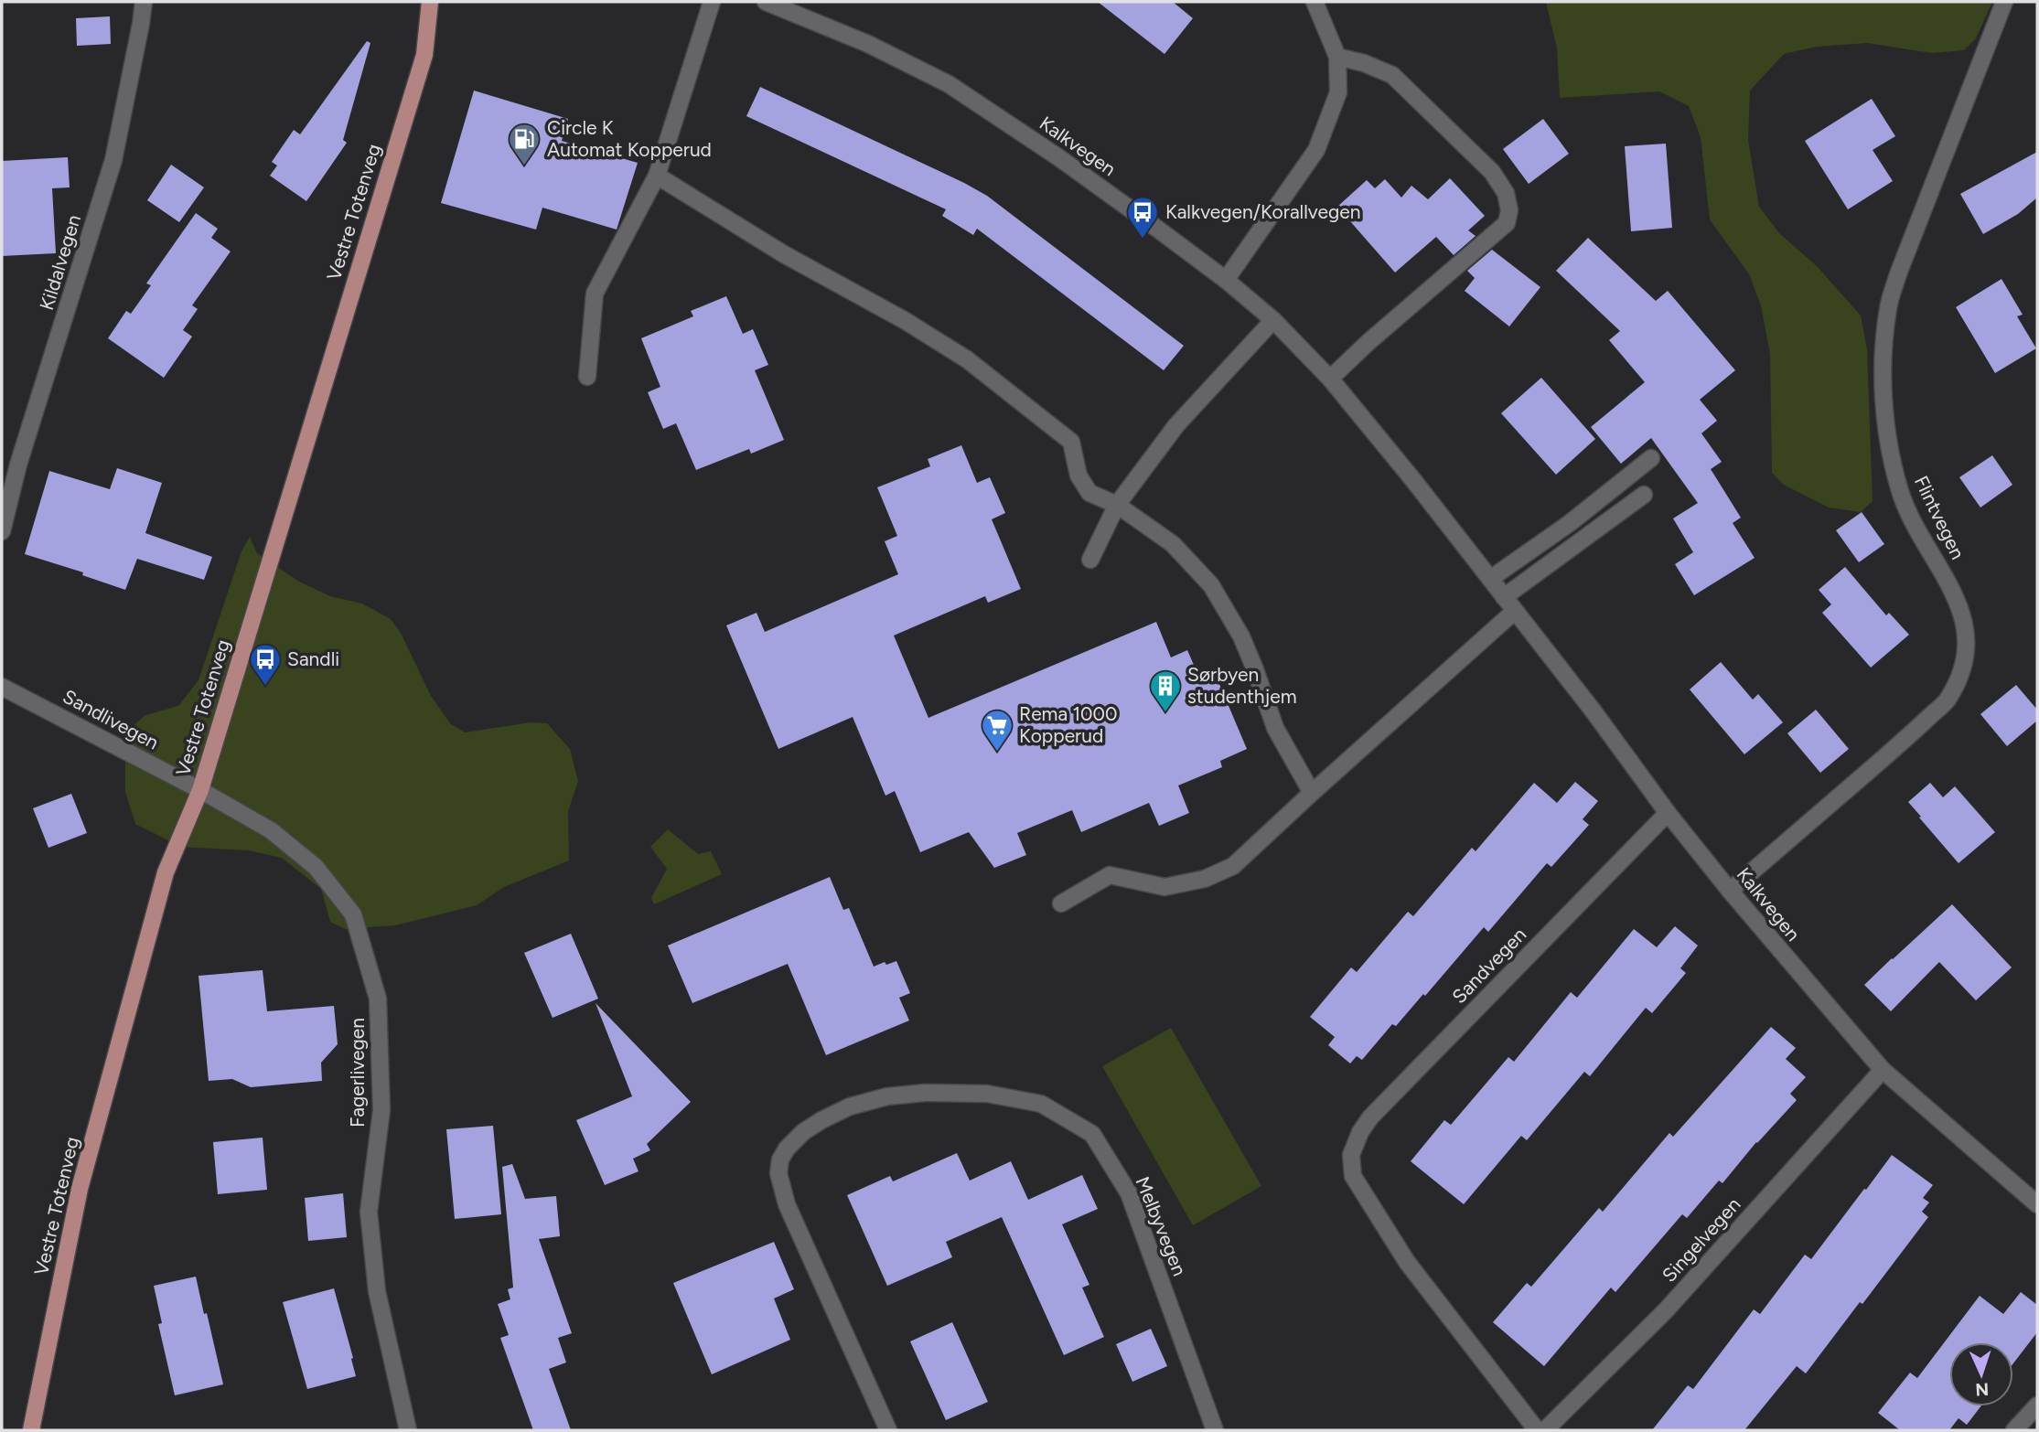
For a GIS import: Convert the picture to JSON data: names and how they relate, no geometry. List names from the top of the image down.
{
  "streets": {
    "main road": ["Vestre Totenveg"],
    "street": [
      "Kalkvegen",
      "Kildalvegen",
      "Flintvegen",
      "Sandlivegen",
      "Sandvegen",
      "Fagerlivegen",
      "Melbyvegen",
      "Singelvegen"
    ]
  },
  "crossings": [
    ["Kalkvegen", "Flintvegen"],
    ["Kalkvegen", "Sandvegen"],
    ["Kalkvegen", "Singelvegen"],
    ["Vestre Totenveg", "Sandlivegen"],
    ["Vestre Totenveg", "Fagerlivegen"],
    ["Sandlivegen", "Fagerlivegen"]
  ],
  "places": {
    "fuel station": ["Circle K Automat Kopperud"],
    "bus stop": ["Kalkvegen/Korallvegen", "Sandli"],
    "building": ["Sørbyen studenthjem"],
    "supermarket": ["Rema 1000 Kopperud"]
  },
  "north": "bottom"
}
